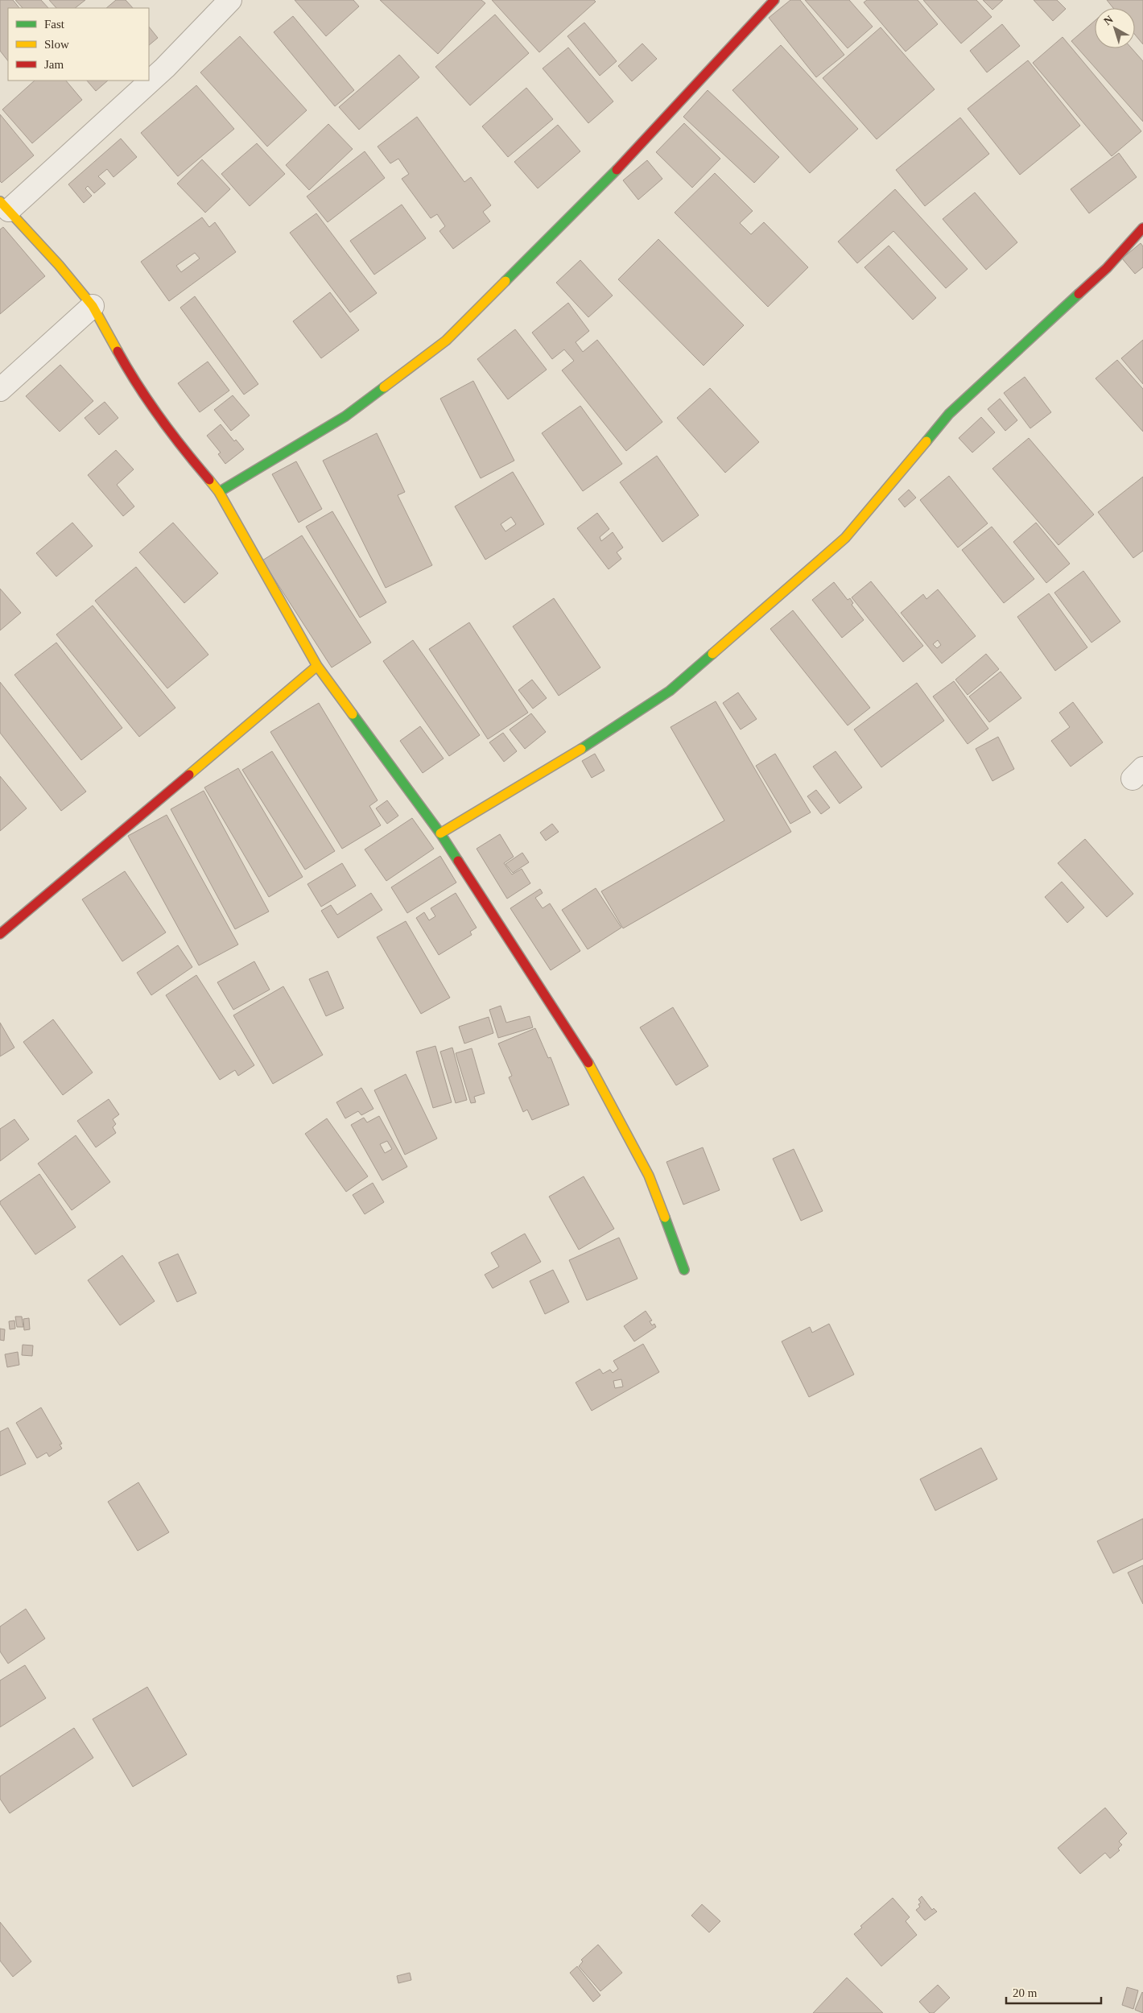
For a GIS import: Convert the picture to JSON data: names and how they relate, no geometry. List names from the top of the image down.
{
  "legend": ["Fast", "Slow", "Jam"],
  "scale_bar": "20 m",
  "north": "top left"
}
